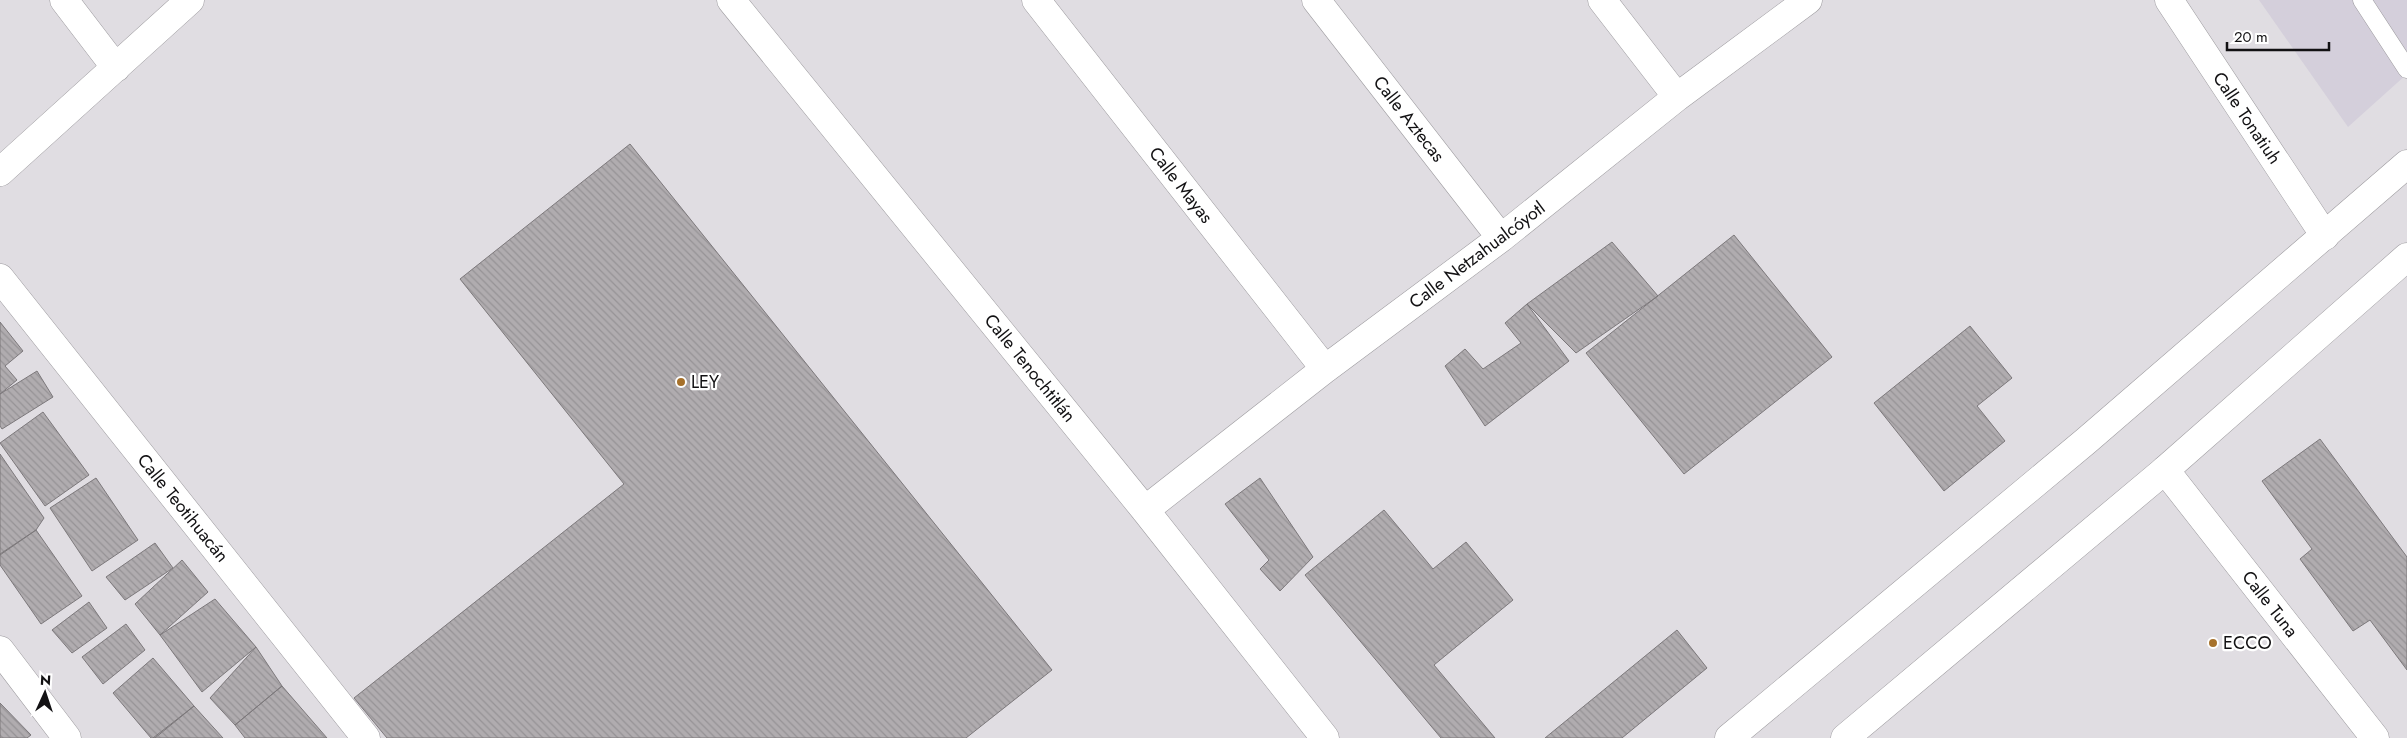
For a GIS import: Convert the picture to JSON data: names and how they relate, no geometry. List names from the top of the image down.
{
  "streets": {
    "street": [
      "Calle Tonatiuh",
      "Calle Aztecas",
      "Calle Mayas",
      "Calle Netzahualcóyotl",
      "Calle Tenochtitlán",
      "Calle Teotihuacán",
      "Calle Tuna"
    ]
  },
  "crossings": [
    ["Calle Aztecas", "Calle Netzahualcóyotl"],
    ["Calle Mayas", "Calle Netzahualcóyotl"],
    ["Calle Netzahualcóyotl", "Calle Tenochtitlán"]
  ],
  "places": ["LEY", "ECCO"],
  "scale_bar": "20 m",
  "north": "top"
}
